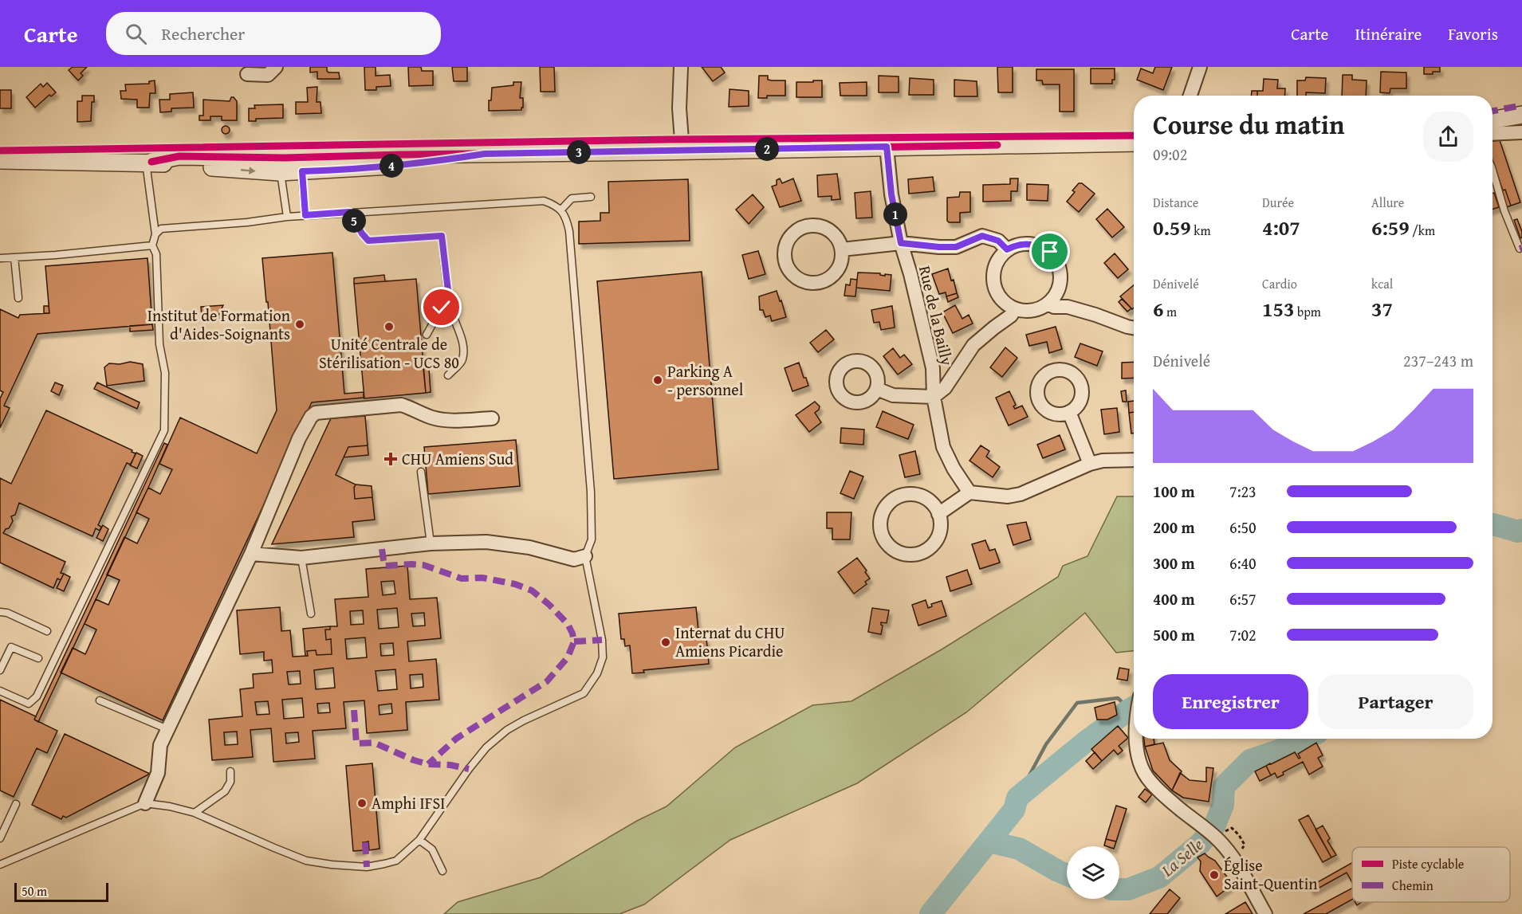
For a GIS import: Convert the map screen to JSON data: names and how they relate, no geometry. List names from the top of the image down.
{
  "streets": {
    "street": ["Rue de la Bailly"]
  },
  "water": ["La Selle"],
  "places": {
    "other": [
      "Institut de Formation d'Aides-Soignants",
      "Unité Centrale de Stérilisation - UCS 80",
      "Parking A - personnel",
      "Internat du CHU Amiens Picardie",
      "Amphi IFSI",
      "Église Saint-Quentin"
    ],
    "health": ["CHU Amiens Sud"]
  },
  "legend": ["Piste cyclable", "Chemin"],
  "scale_bar": "50 m",
  "page": {
    "header": "Carte",
    "search": "Rechercher",
    "nav": ["Carte", "Itinéraire", "Favoris"],
    "heading": ["Course du matin", "09:02"],
    "pins": [
      "2",
      "3",
      "4",
      "1",
      "5"
    ],
    "stats": [
      ["Distance", "0.59 km"],
      ["Durée", "4:07"],
      ["Allure", "6:59 /km"],
      ["Dénivelé", "6 m"],
      ["Cardio", "153 bpm"],
      ["kcal", "37"]
    ],
    "chart": ["Dénivelé", "237–243 m"],
    "list": [
      {
        "name": "100 m",
        "note": "7:23"
      },
      {
        "name": "200 m",
        "note": "6:50"
      },
      {
        "name": "300 m",
        "note": "6:40"
      },
      {
        "name": "400 m",
        "note": "6:57"
      },
      {
        "name": "500 m",
        "note": "7:02"
      }
    ],
    "buttons": ["Enregistrer", "Partager"],
    "scale": "50 m"
  }
}
